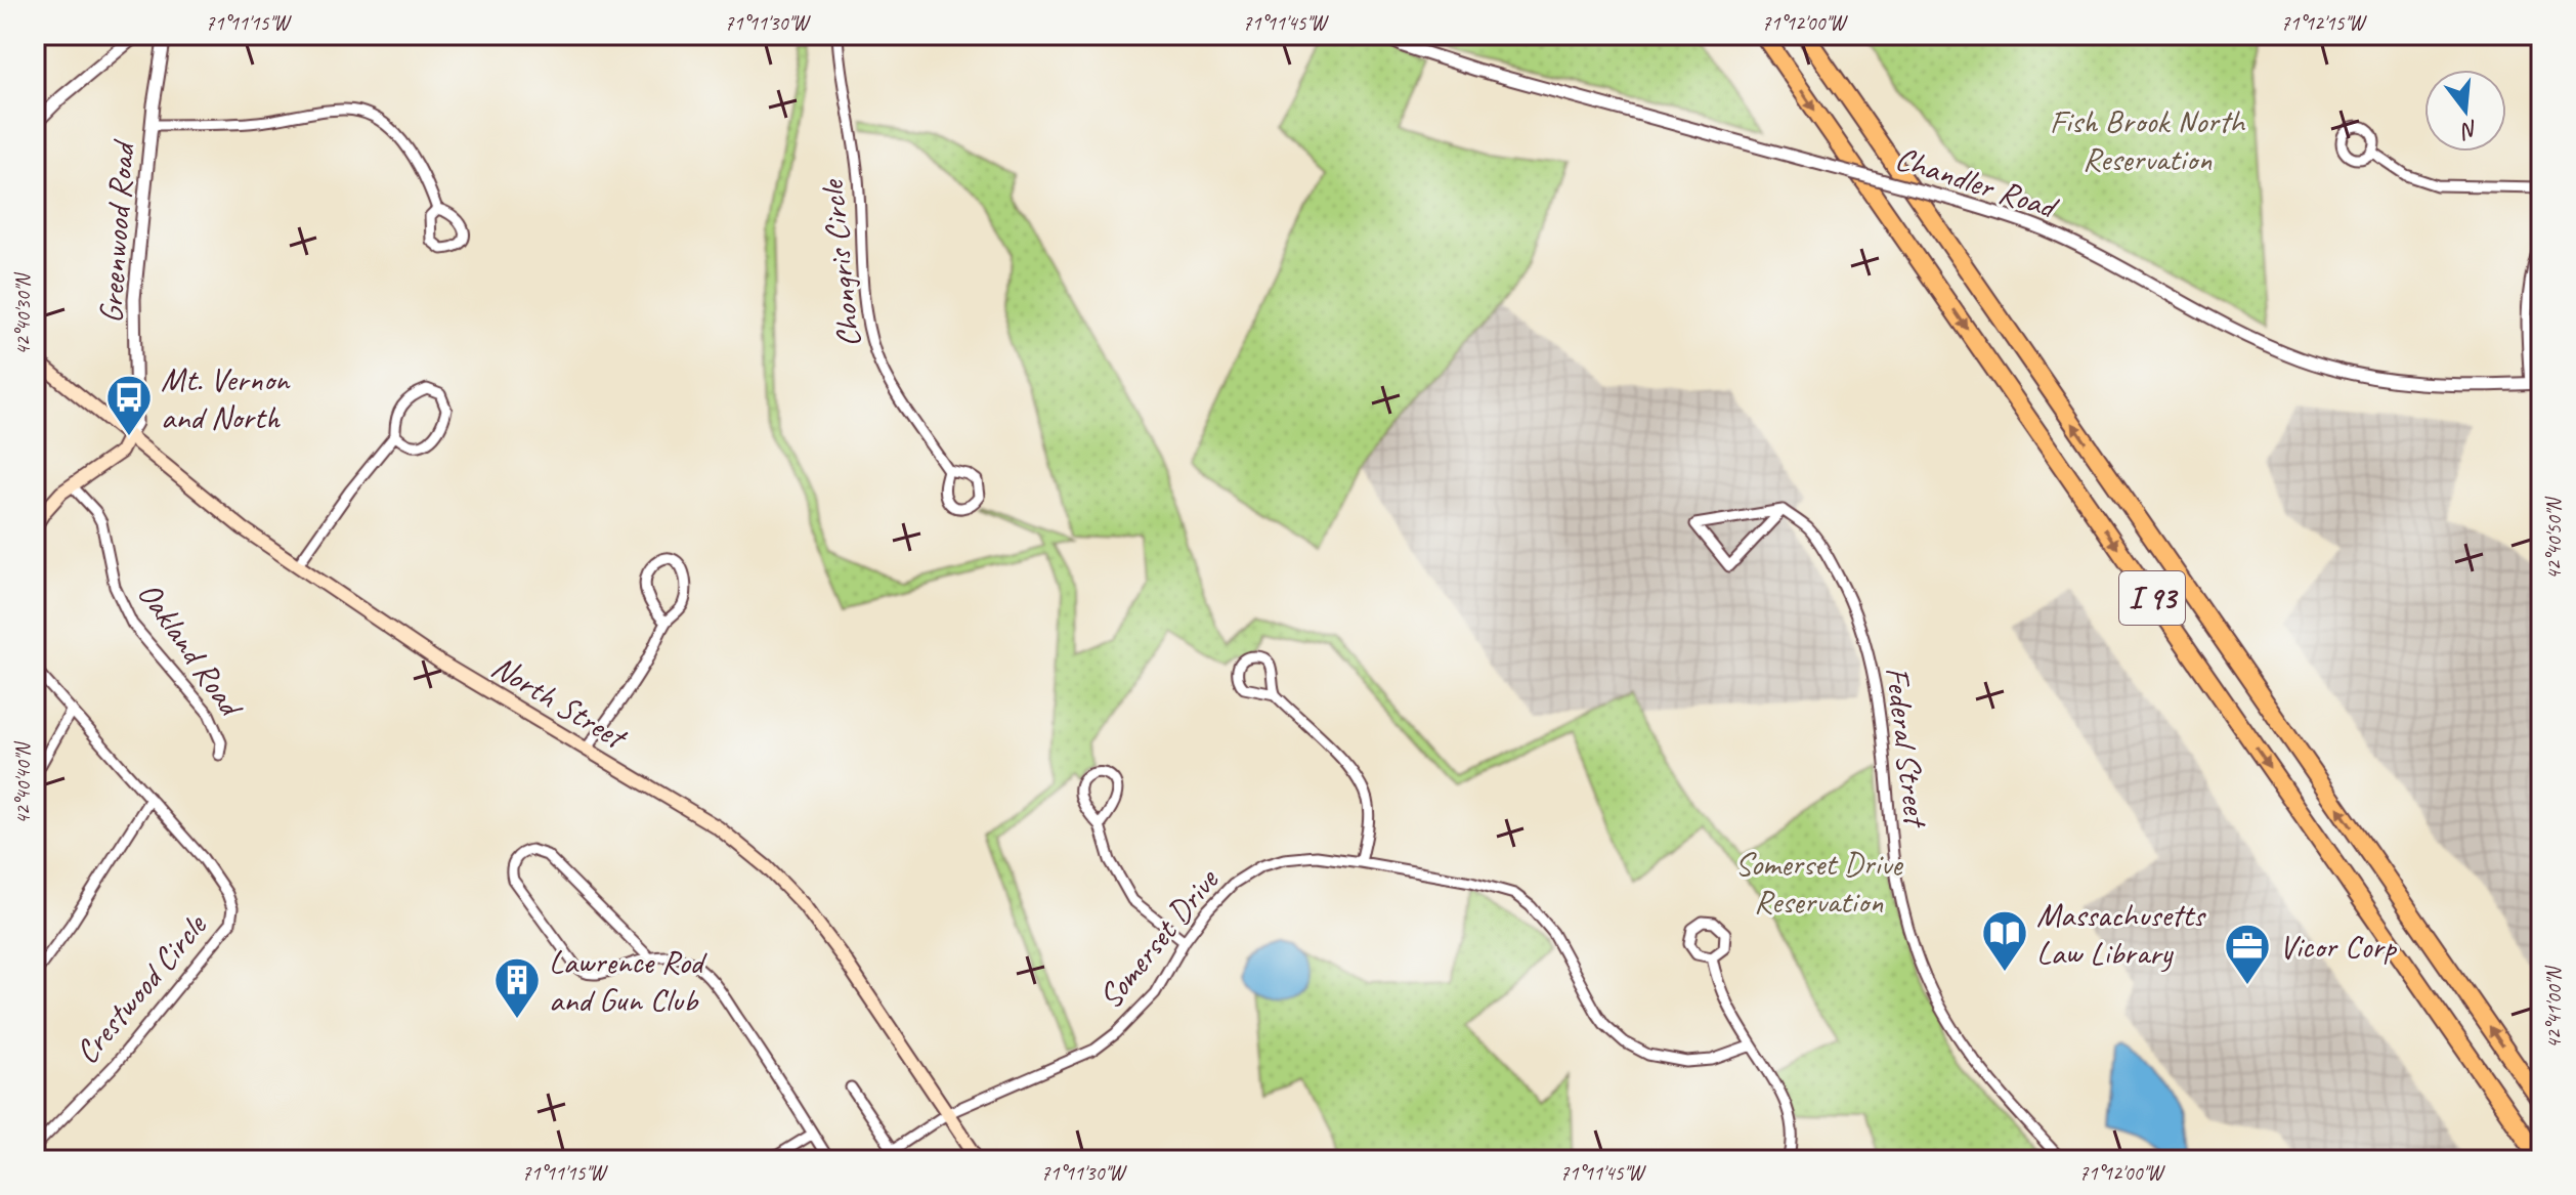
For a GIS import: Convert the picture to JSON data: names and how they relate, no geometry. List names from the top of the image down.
{
  "streets": {
    "highway": ["I 93"],
    "main road": ["North Street"],
    "street": [
      "Chandler Road",
      "Greenwood Road",
      "Chongris Circle",
      "Oakland Road",
      "Federal Street",
      "Somerset Drive",
      "Crestwood Circle"
    ]
  },
  "crossings": [
    ["Greenwood Road", "North Street"],
    ["North Street", "Somerset Drive"]
  ],
  "parks": ["Fish Brook North Reservation", "Somerset Drive Reservation"],
  "places": {
    "bus stop": ["Mt. Vernon and North"],
    "library": ["Massachusetts Law Library"],
    "office": ["Vicor Corp"],
    "building": ["Lawrence Rod and Gun Club"]
  },
  "north": "bottom",
  "coordinates": [
    "71°11'15\"W",
    "71°11'30\"W",
    "71°11'45\"W",
    "71°12'00\"W",
    "71°12'15\"W",
    "42°40'30\"N",
    "42°40'50\"N",
    "42°40'40\"N",
    "42°41'00\"N"
  ]
}
